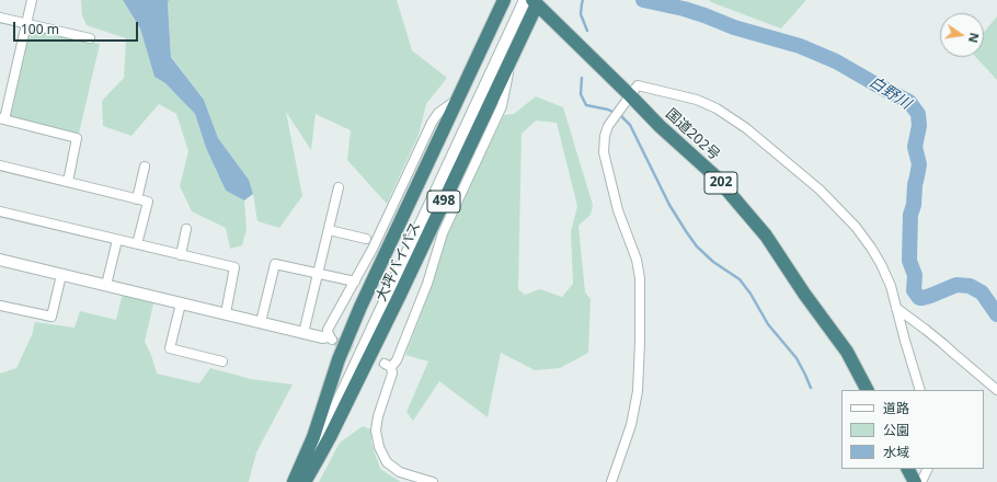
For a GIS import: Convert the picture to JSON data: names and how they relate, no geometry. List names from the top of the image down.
{
  "streets": {
    "highway": [
      "国道202号",
      "202",
      "498",
      "大坪バイパス"
    ]
  },
  "crossings": [
    ["国道202号", "大坪バイパス"]
  ],
  "water": ["白野川"],
  "legend": ["道路", "公園", "水域"],
  "scale_bar": "100 m",
  "north": "right"
}
